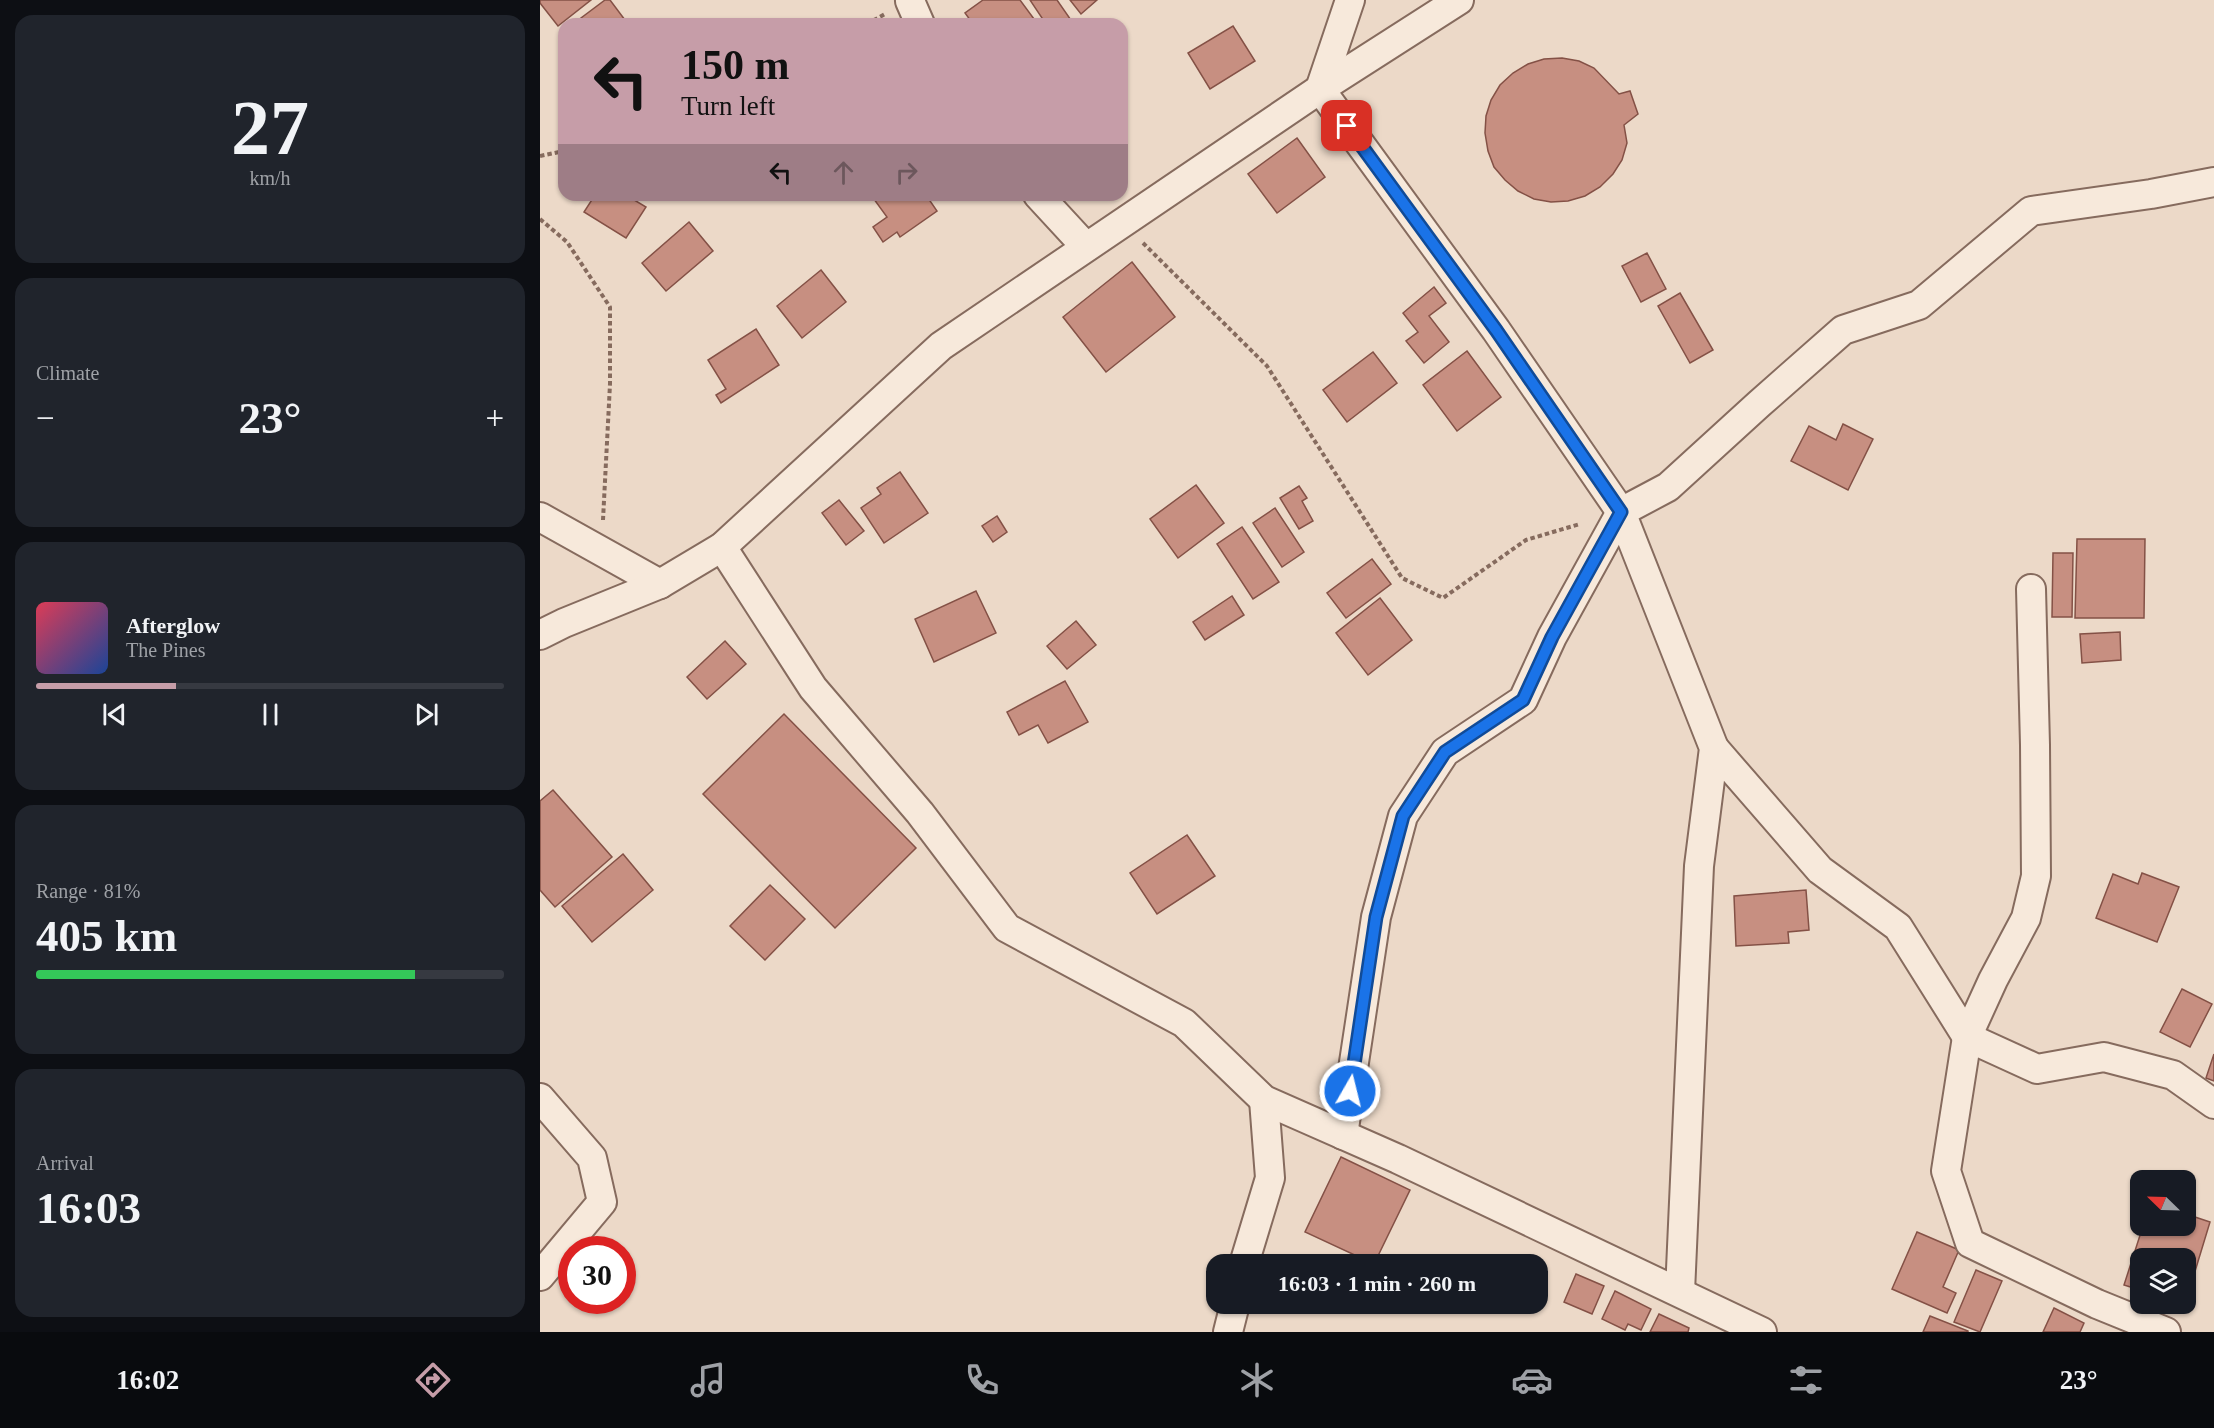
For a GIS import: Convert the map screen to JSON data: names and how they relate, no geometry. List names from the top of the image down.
{
  "north": "top left",
  "page": {
    "tile": [
      ["27", "km/h"],
      "Climate",
      ["Range · 81%", "405 km"],
      ["Arrival", "16:03"]
    ],
    "turn": ["150 m", "Turn left"],
    "heat": ["−", "23°", "+"],
    "song": ["Afterglow", "The Pines"],
    "limit": "30",
    "trip": "16:03 · 1 min · 260 m",
    "tabs": ["16:02", "23°"]
  }
}
